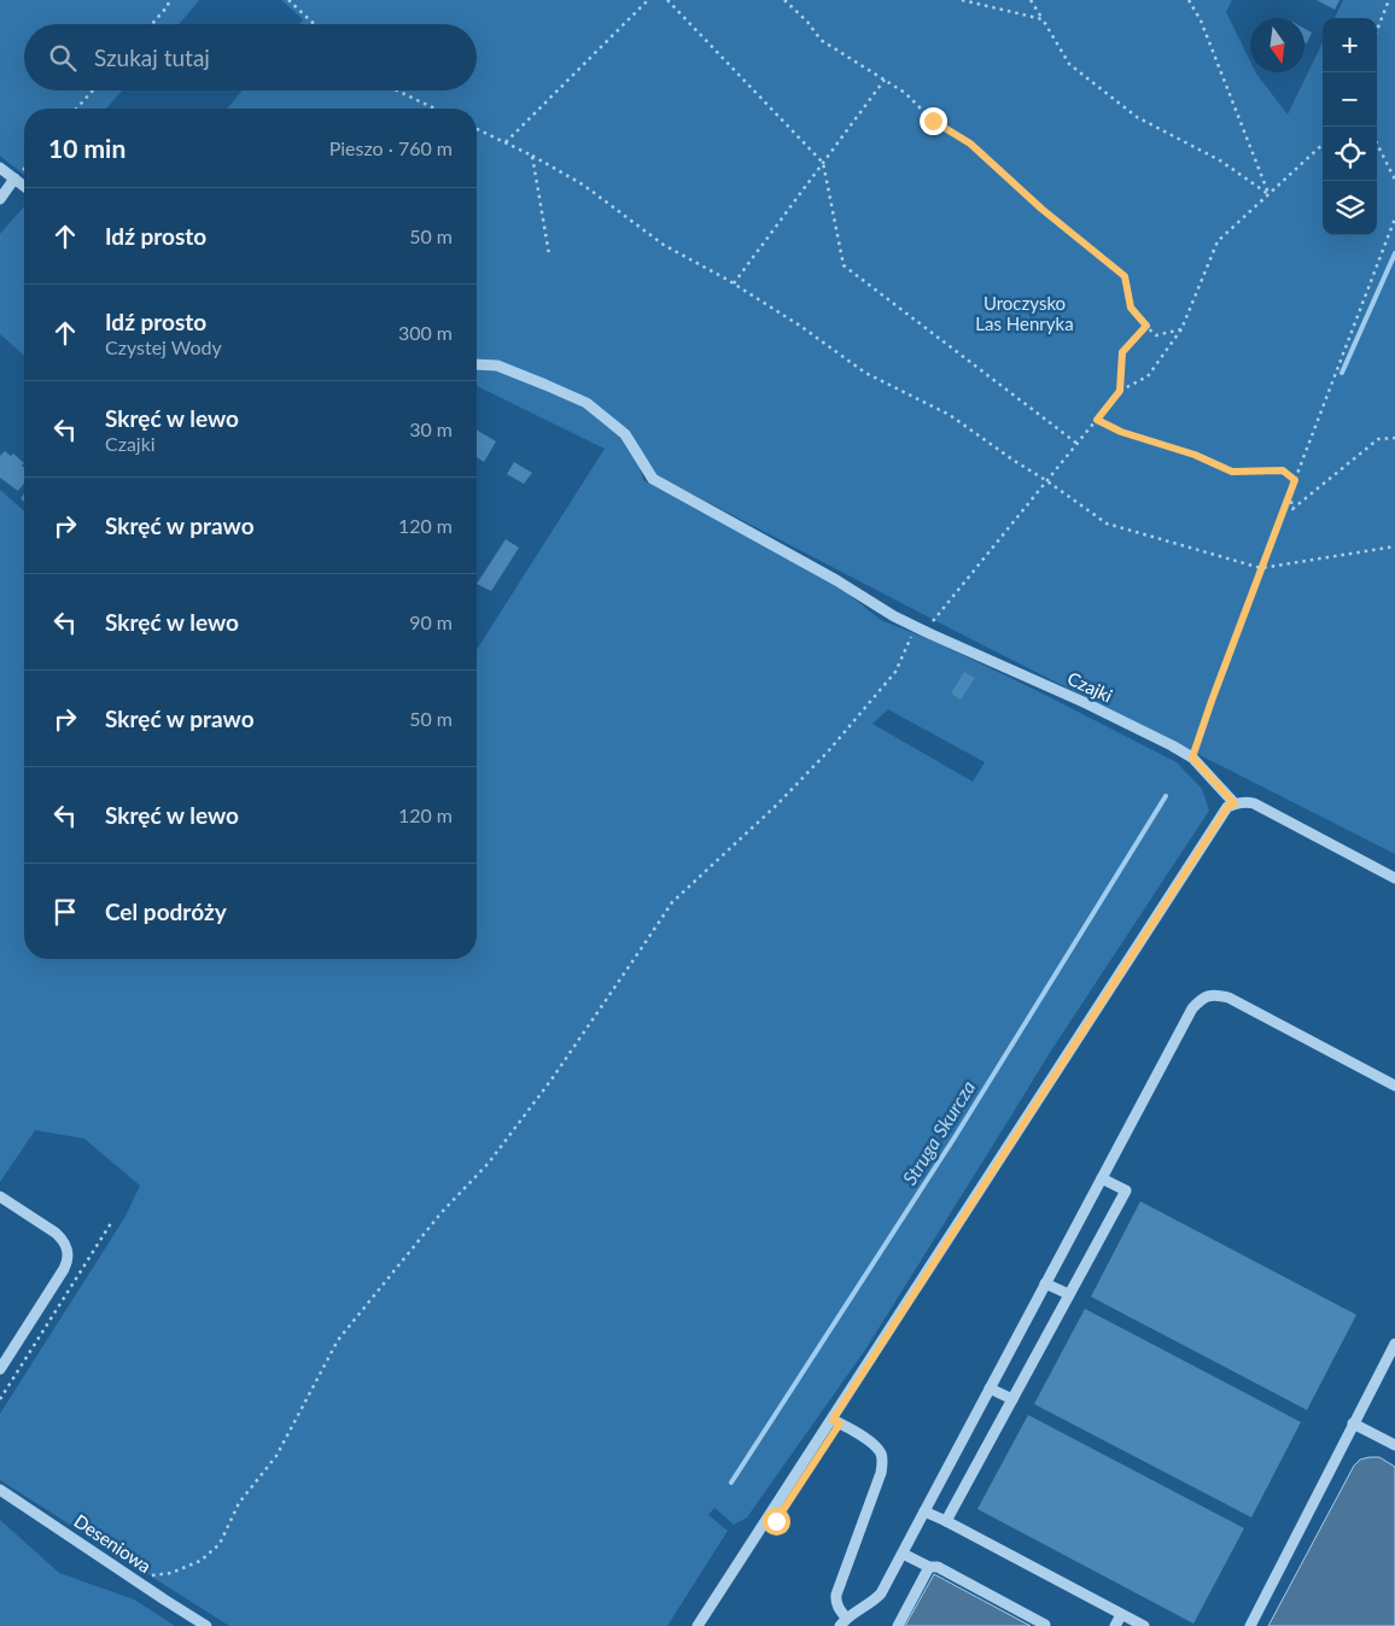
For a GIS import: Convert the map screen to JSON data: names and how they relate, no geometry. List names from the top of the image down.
{
  "streets": {
    "street": ["Czajki", "Deseniowa"]
  },
  "water": ["Struga Skurcza"],
  "parks": ["Uroczysko Las Henryka"],
  "north": "bottom",
  "page": {
    "map_buttons": ["+", "−"],
    "search": "Szukaj tutaj",
    "heading": ["10 min", "Pieszo · 760 m"],
    "list": [
      ["Idź prosto", "50 m"],
      ["Idź prosto", "Czystej Wody", "300 m"],
      ["Skręć w lewo", "Czajki", "30 m"],
      ["Skręć w prawo", "120 m"],
      ["Skręć w lewo", "90 m"],
      ["Skręć w prawo", "50 m"],
      ["Skręć w lewo", "120 m"],
      "Cel podróży"
    ]
  }
}
